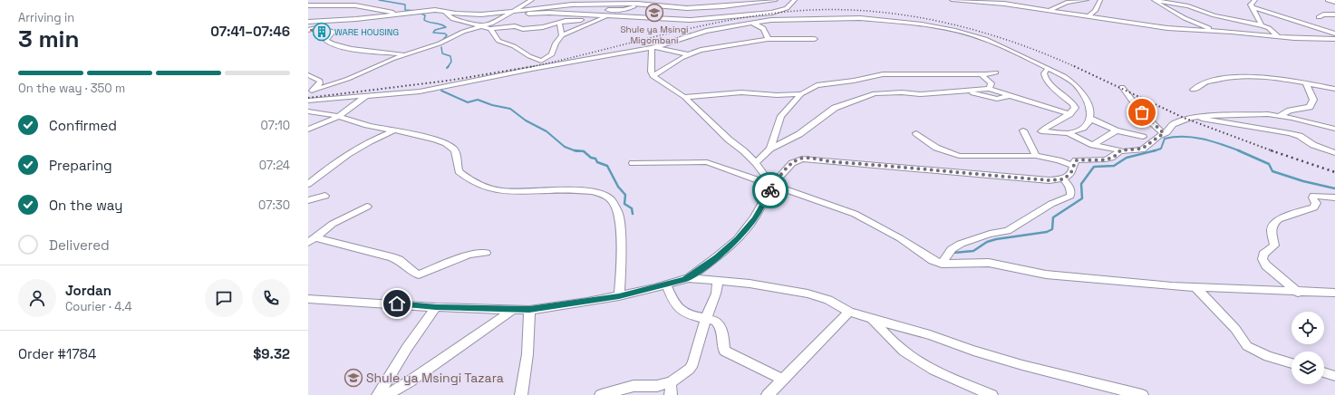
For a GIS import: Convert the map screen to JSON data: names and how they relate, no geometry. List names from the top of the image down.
{
  "places": {
    "school or university": ["Shule ya Msingi Migombani", "Shule ya Msingi Tazara"],
    "building": ["WARE HOUSING"]
  },
  "page": {
    "heading": ["3 min", "Arriving in", "07:41–07:46"],
    "panel": [
      "Jordan",
      "Courier · 4.4",
      "Order #1784",
      "$9.32"
    ],
    "bar": "On the way · 350 m",
    "list": [
      ["Confirmed", "07:10"],
      ["Preparing", "07:24"],
      ["On the way", "07:30"],
      "Delivered"
    ]
  }
}
